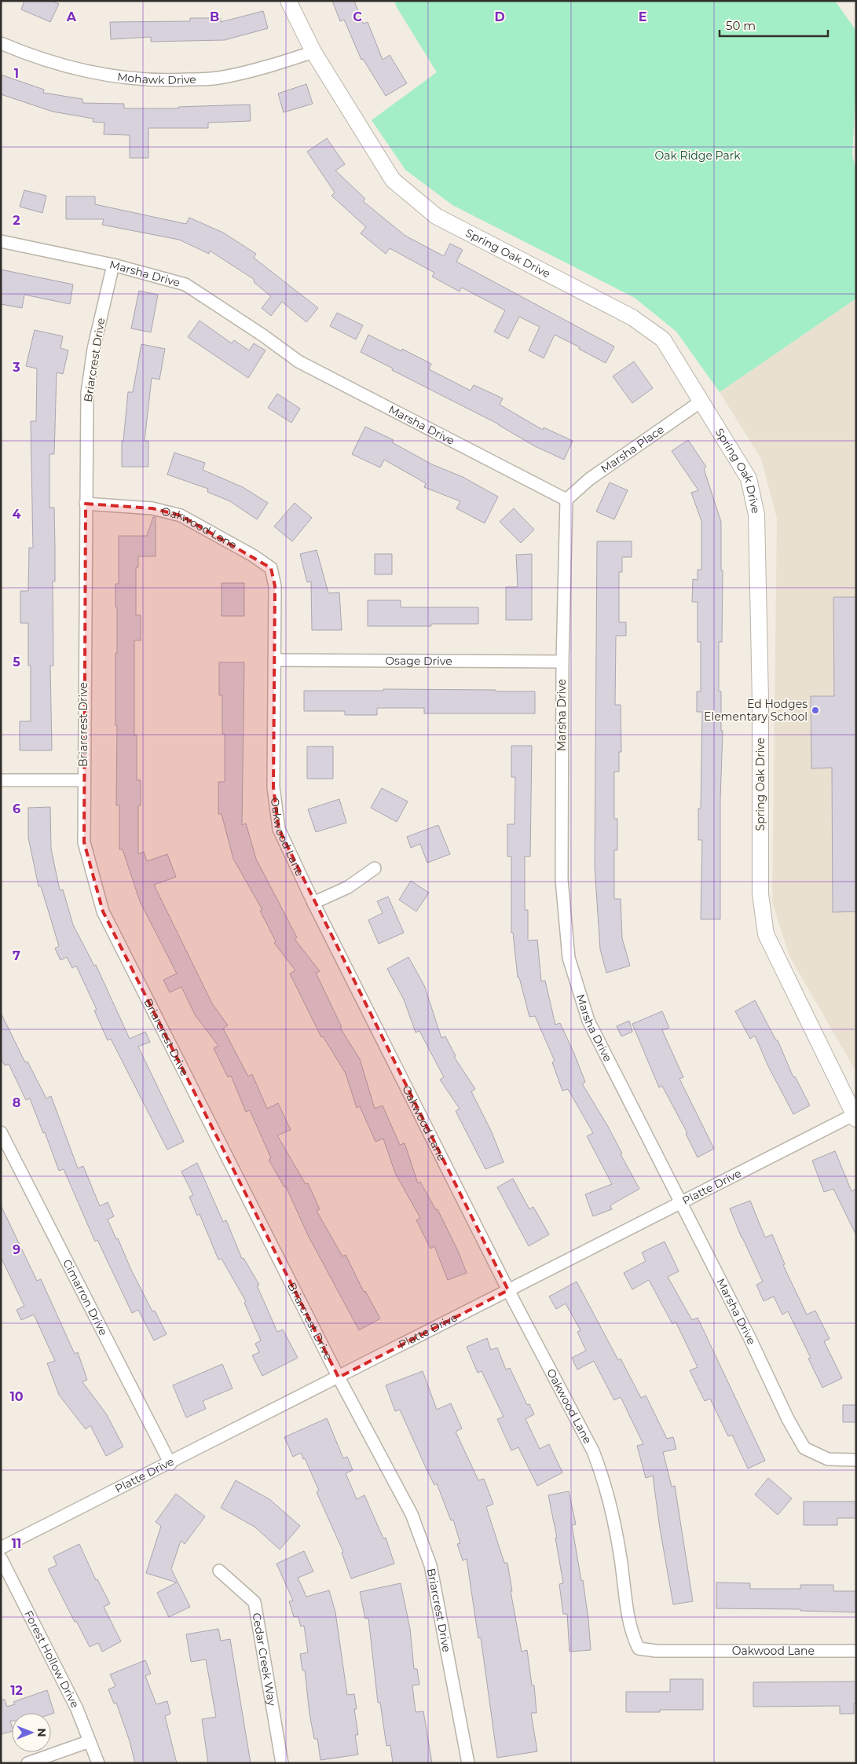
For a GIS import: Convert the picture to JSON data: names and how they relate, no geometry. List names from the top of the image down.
{
  "streets": {
    "street": [
      "Mohawk Drive",
      "Spring Oak Drive",
      "Marsha Drive",
      "Briarcrest Drive",
      "Marsha Place",
      "Oakwood Lane",
      "Osage Drive",
      "Platte Drive",
      "Cimarron Drive",
      "Cedar Creek Way",
      "Forest Hollow Drive"
    ]
  },
  "crossings": [
    ["Mohawk Drive", "Spring Oak Drive"],
    ["Spring Oak Drive", "Marsha Place"],
    ["Spring Oak Drive", "Platte Drive"],
    ["Marsha Drive", "Briarcrest Drive"],
    ["Marsha Drive", "Marsha Place"],
    ["Marsha Drive", "Osage Drive"],
    ["Marsha Drive", "Platte Drive"],
    ["Briarcrest Drive", "Oakwood Lane"],
    ["Briarcrest Drive", "Platte Drive"],
    ["Oakwood Lane", "Osage Drive"],
    ["Oakwood Lane", "Platte Drive"],
    ["Platte Drive", "Cimarron Drive"]
  ],
  "parks": ["Oak Ridge Park"],
  "places": ["Ed Hodges Elementary School"],
  "scale_bar": "50 m",
  "north": "right",
  "grid": {
    "columns": [
      "A",
      "B",
      "C",
      "D",
      "E"
    ],
    "rows": [
      "1",
      "2",
      "3",
      "4",
      "5",
      "6",
      "7",
      "8",
      "9",
      "10",
      "11",
      "12"
    ]
  }
}
